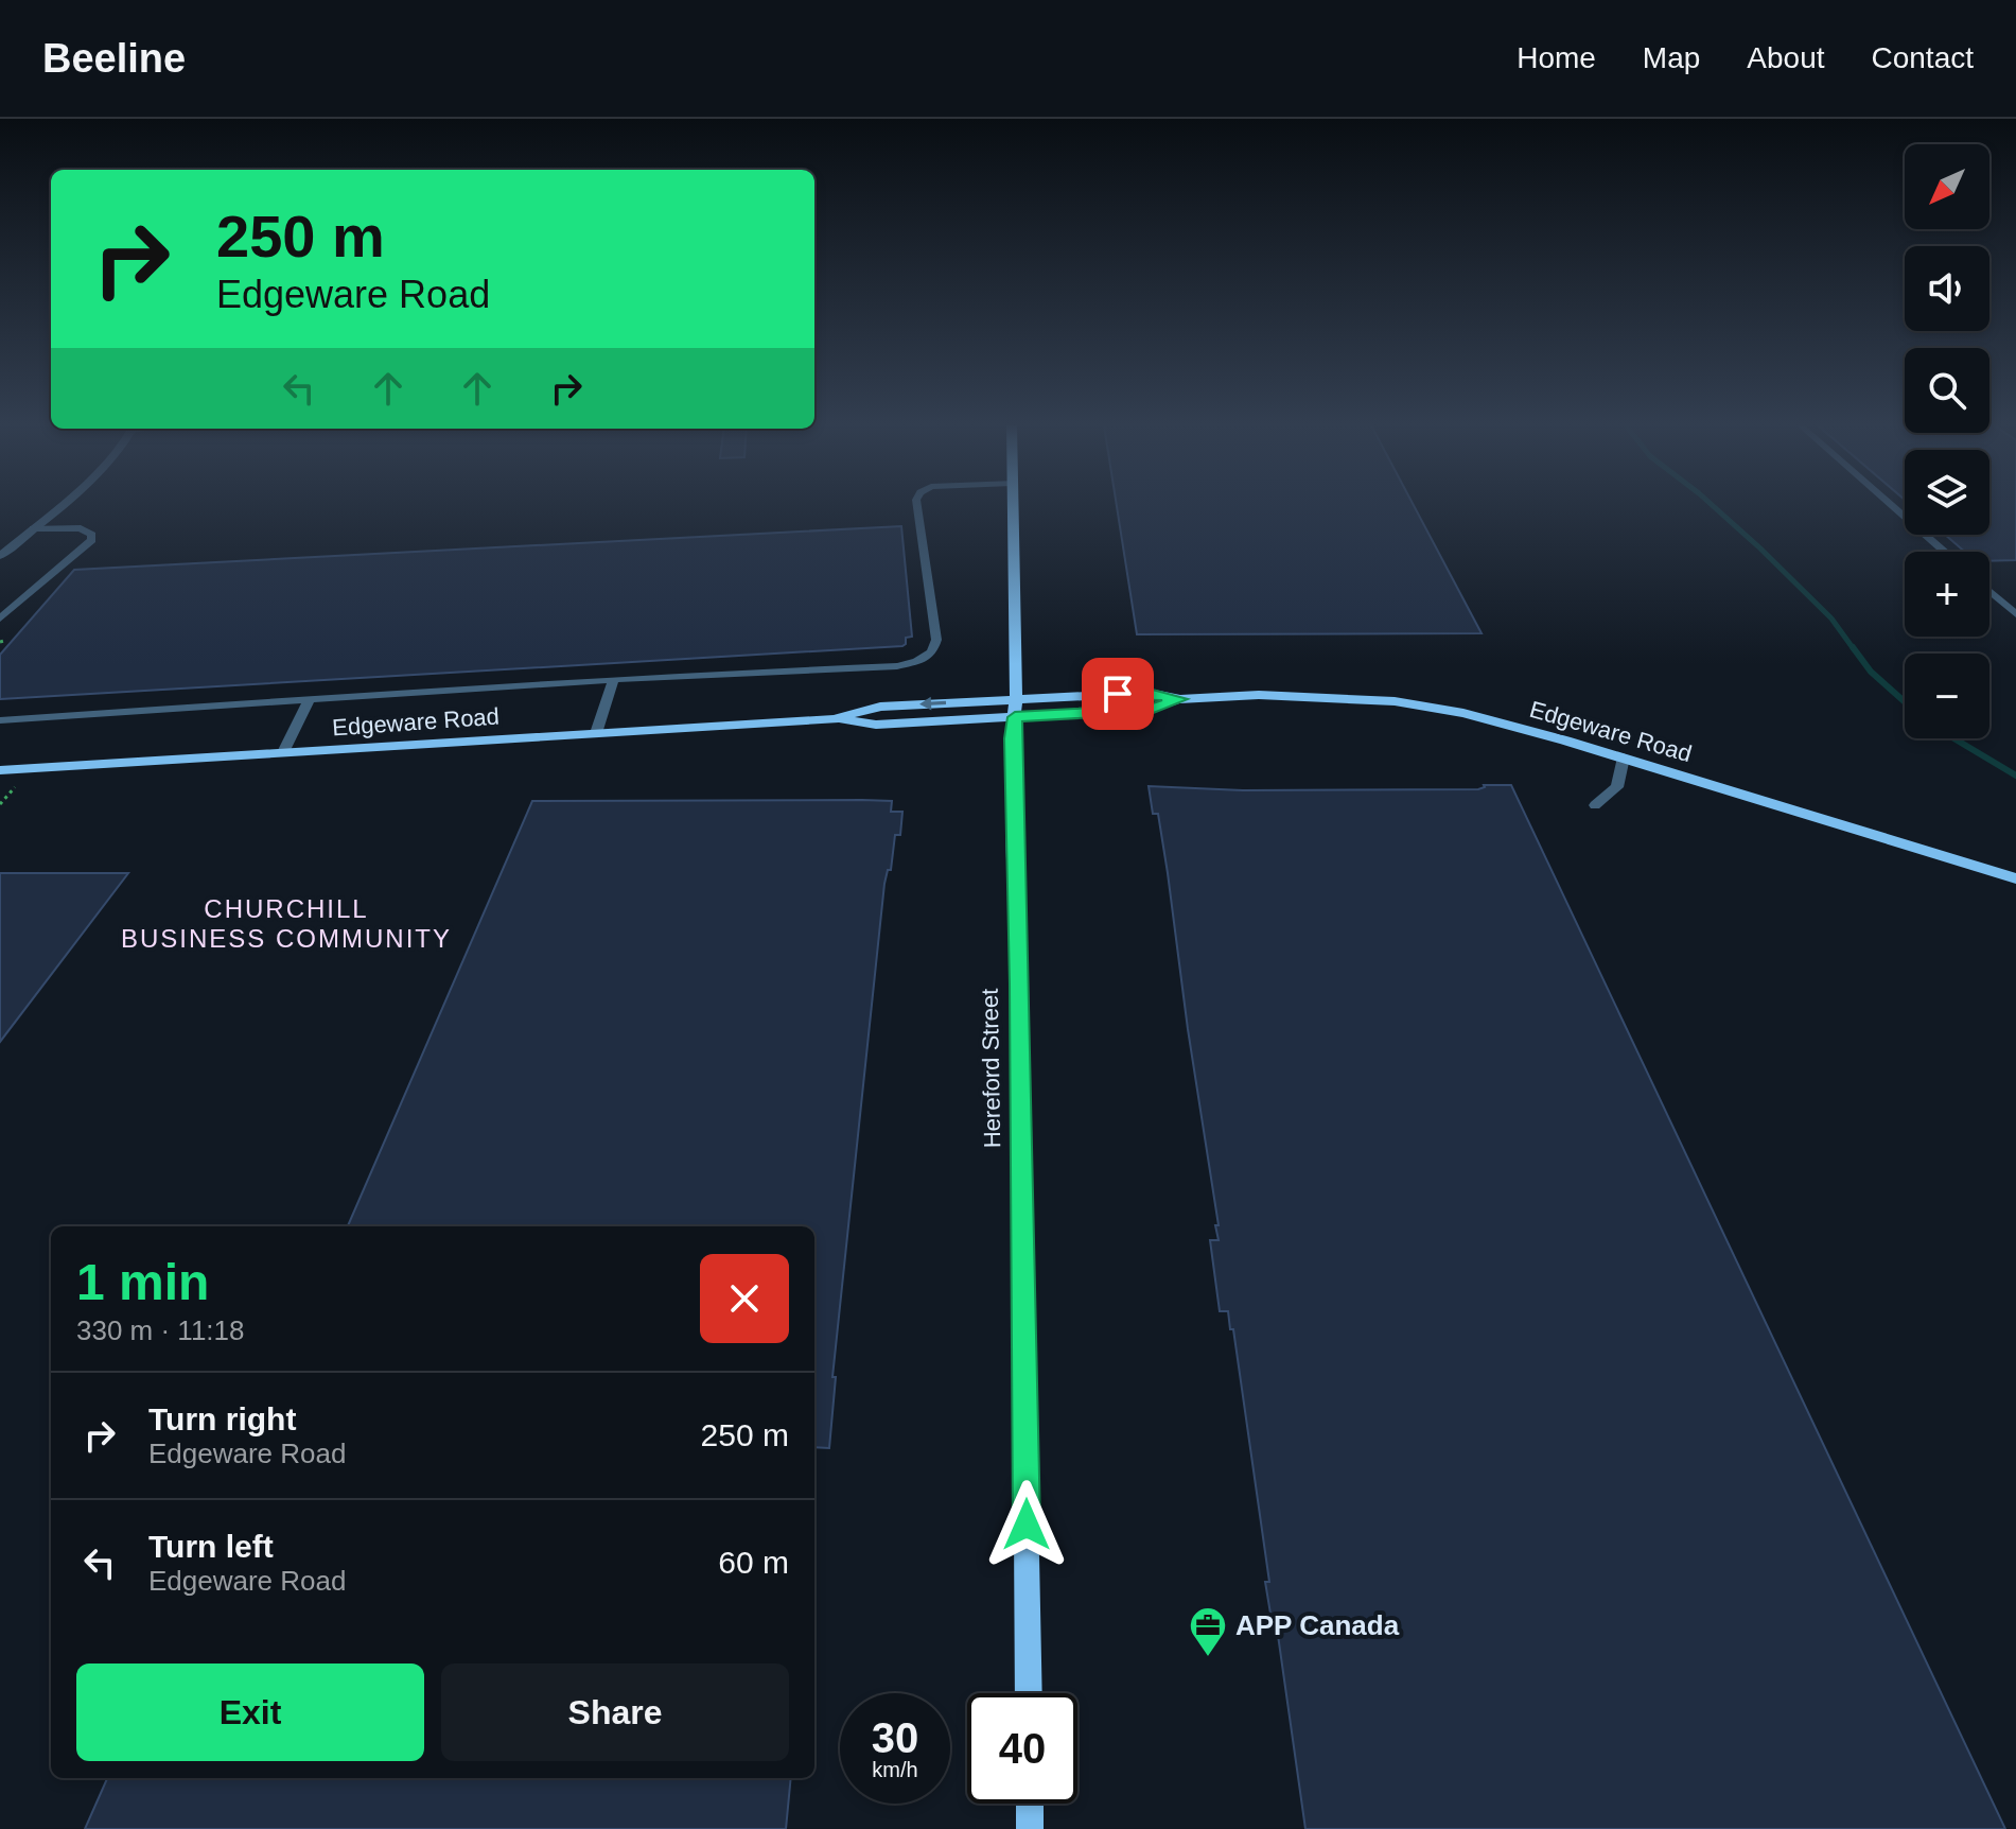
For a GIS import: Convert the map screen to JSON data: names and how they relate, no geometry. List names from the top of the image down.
{
  "streets": {
    "street": ["Edgeware Road", "Hereford Street"]
  },
  "crossings": [
    ["Edgeware Road", "Hereford Street"]
  ],
  "districts": ["CHURCHILL BUSINESS COMMUNITY"],
  "places": {
    "office": ["APP Canada"]
  },
  "north": "bottom left",
  "page": {
    "header": "Beeline",
    "nav": [
      "Home",
      "Map",
      "About",
      "Contact"
    ],
    "map_buttons": ["+", "−"],
    "turn": ["250 m", "Edgeware Road"],
    "heading": ["1 min", "330 m · 11:18"],
    "list": [
      {
        "name": "Turn right",
        "note": "Edgeware Road",
        "value": "250 m"
      },
      {
        "name": "Turn left",
        "note": "Edgeware Road",
        "value": "60 m"
      }
    ],
    "buttons": ["Exit", "Share"],
    "speed": "30 km/h",
    "limit": "40"
  }
}
